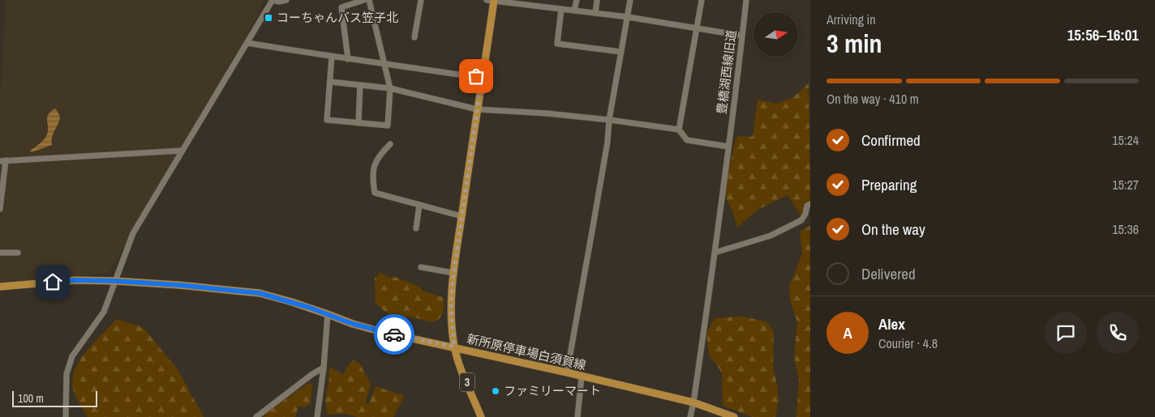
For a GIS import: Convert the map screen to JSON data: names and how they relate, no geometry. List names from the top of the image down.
{
  "streets": {
    "main road": ["新所原停車場白須賀線", "3"],
    "street": ["豊橋湖西線旧道"]
  },
  "crossings": [
    ["豊橋湖西線旧道", "新所原停車場白須賀線"],
    ["新所原停車場白須賀線", "3"]
  ],
  "places": {
    "transit": ["コーちゃんバス笠子北"],
    "other": ["ファミリーマート"]
  },
  "scale_bar": "100 m",
  "north": "right",
  "page": {
    "heading": ["3 min", "Arriving in", "15:56–16:01"],
    "panel": ["Alex", "Courier · 4.8"],
    "bar": "On the way · 410 m",
    "list": [
      ["Confirmed", "15:24"],
      ["Preparing", "15:27"],
      ["On the way", "15:36"],
      "Delivered"
    ],
    "round": "A",
    "scale": "100 m"
  }
}
